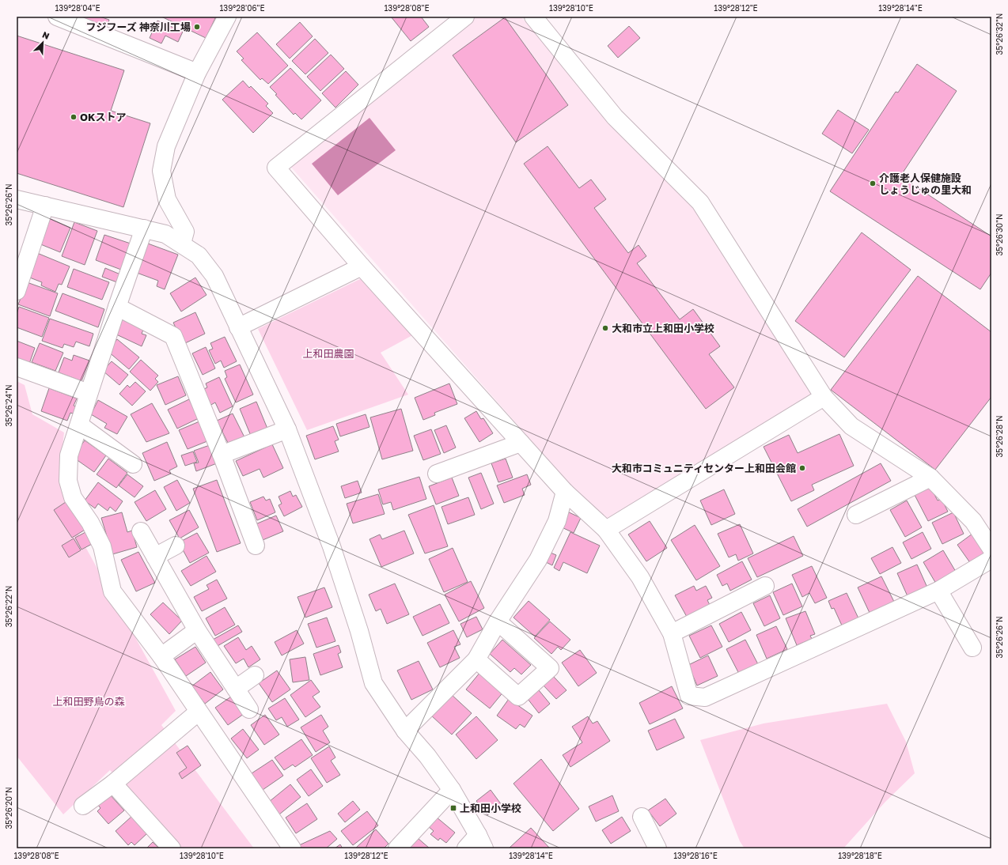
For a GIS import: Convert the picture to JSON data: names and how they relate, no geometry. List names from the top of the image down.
{
  "parks": ["上和田農園", "上和田野鳥の森"],
  "places": {
    "other": [
      "フジフーズ 神奈川工場",
      "OKストア",
      "介護老人保健施設 しょうじゅの里大和",
      "大和市立上和田小学校",
      "大和市コミュニティセンター上和田会館"
    ],
    "transit": ["上和田小学校"]
  },
  "north": "top right",
  "coordinates": [
    "139°28'04\"E",
    "139°28'06\"E",
    "139°28'08\"E",
    "139°28'10\"E",
    "139°28'12\"E",
    "139°28'14\"E",
    "35°26'32\"N",
    "35°26'26\"N",
    "35°26'30\"N",
    "35°26'24\"N",
    "35°26'28\"N",
    "35°26'22\"N",
    "35°26'20\"N",
    "139°28'16\"E",
    "139°28'18\"E"
  ]
}
